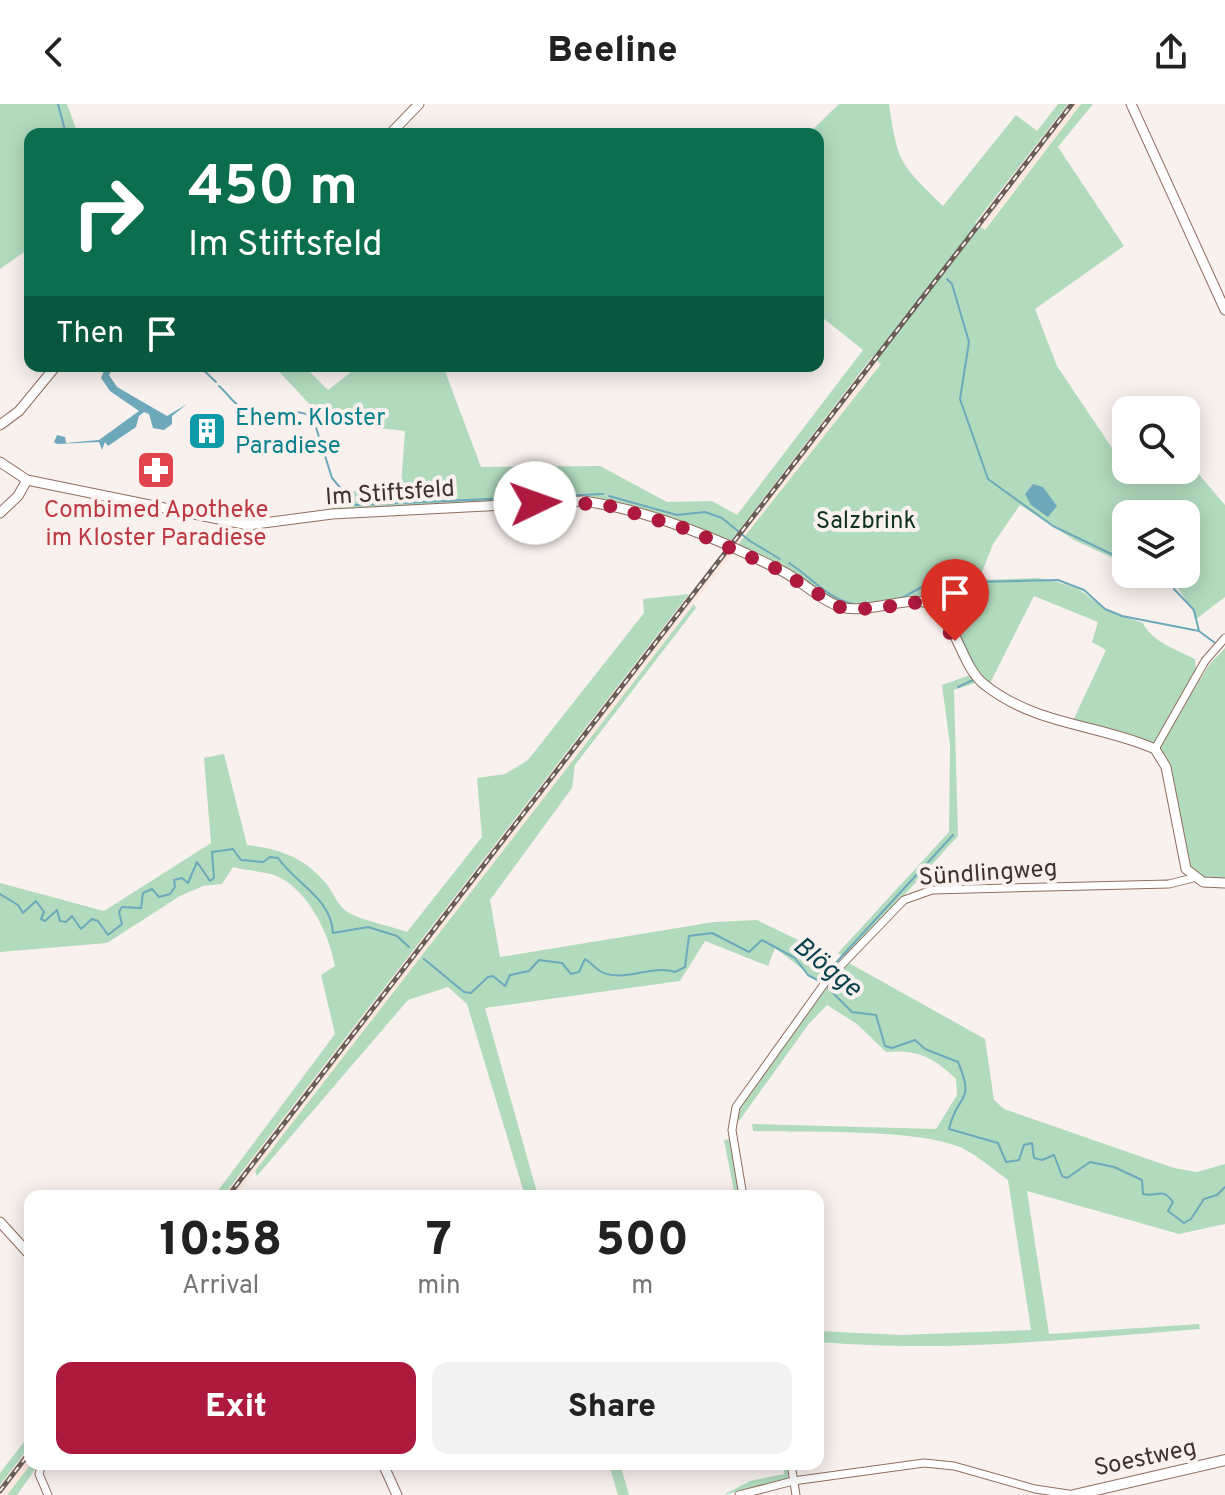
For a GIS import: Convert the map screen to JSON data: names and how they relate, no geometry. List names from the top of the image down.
{
  "streets": {
    "main road": ["Soestweg"],
    "street": ["Im Stiftsfeld", "Sündlingweg"]
  },
  "water": ["Blögge"],
  "parks": ["Salzbrink"],
  "places": {
    "building": ["Ehem. Kloster Paradiese"],
    "pharmacy": ["Combimed Apotheke im Kloster Paradiese"]
  },
  "page": {
    "header": "Beeline",
    "turn": ["450 m", "Im Stiftsfeld"],
    "then": "Then",
    "eta": [
      "10:58",
      "Arrival",
      "7",
      "min",
      "500",
      "m"
    ],
    "buttons": ["Exit", "Share"]
  }
}
